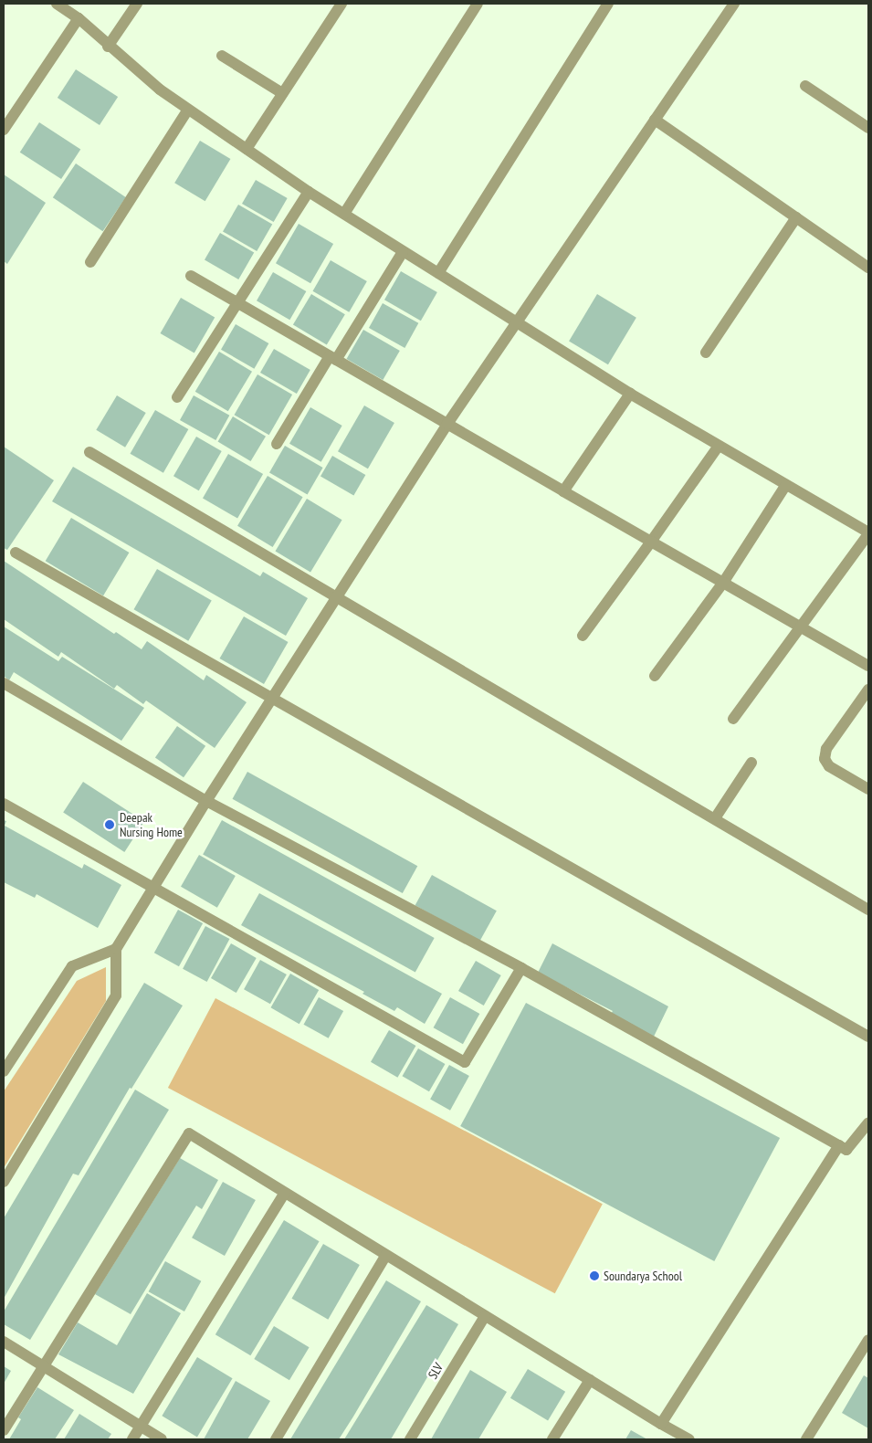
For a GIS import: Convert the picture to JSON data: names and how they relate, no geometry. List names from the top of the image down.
{
  "streets": {
    "street": ["SLV"]
  },
  "places": ["Deepak Nursing Home", "Soundarya School"]
}
